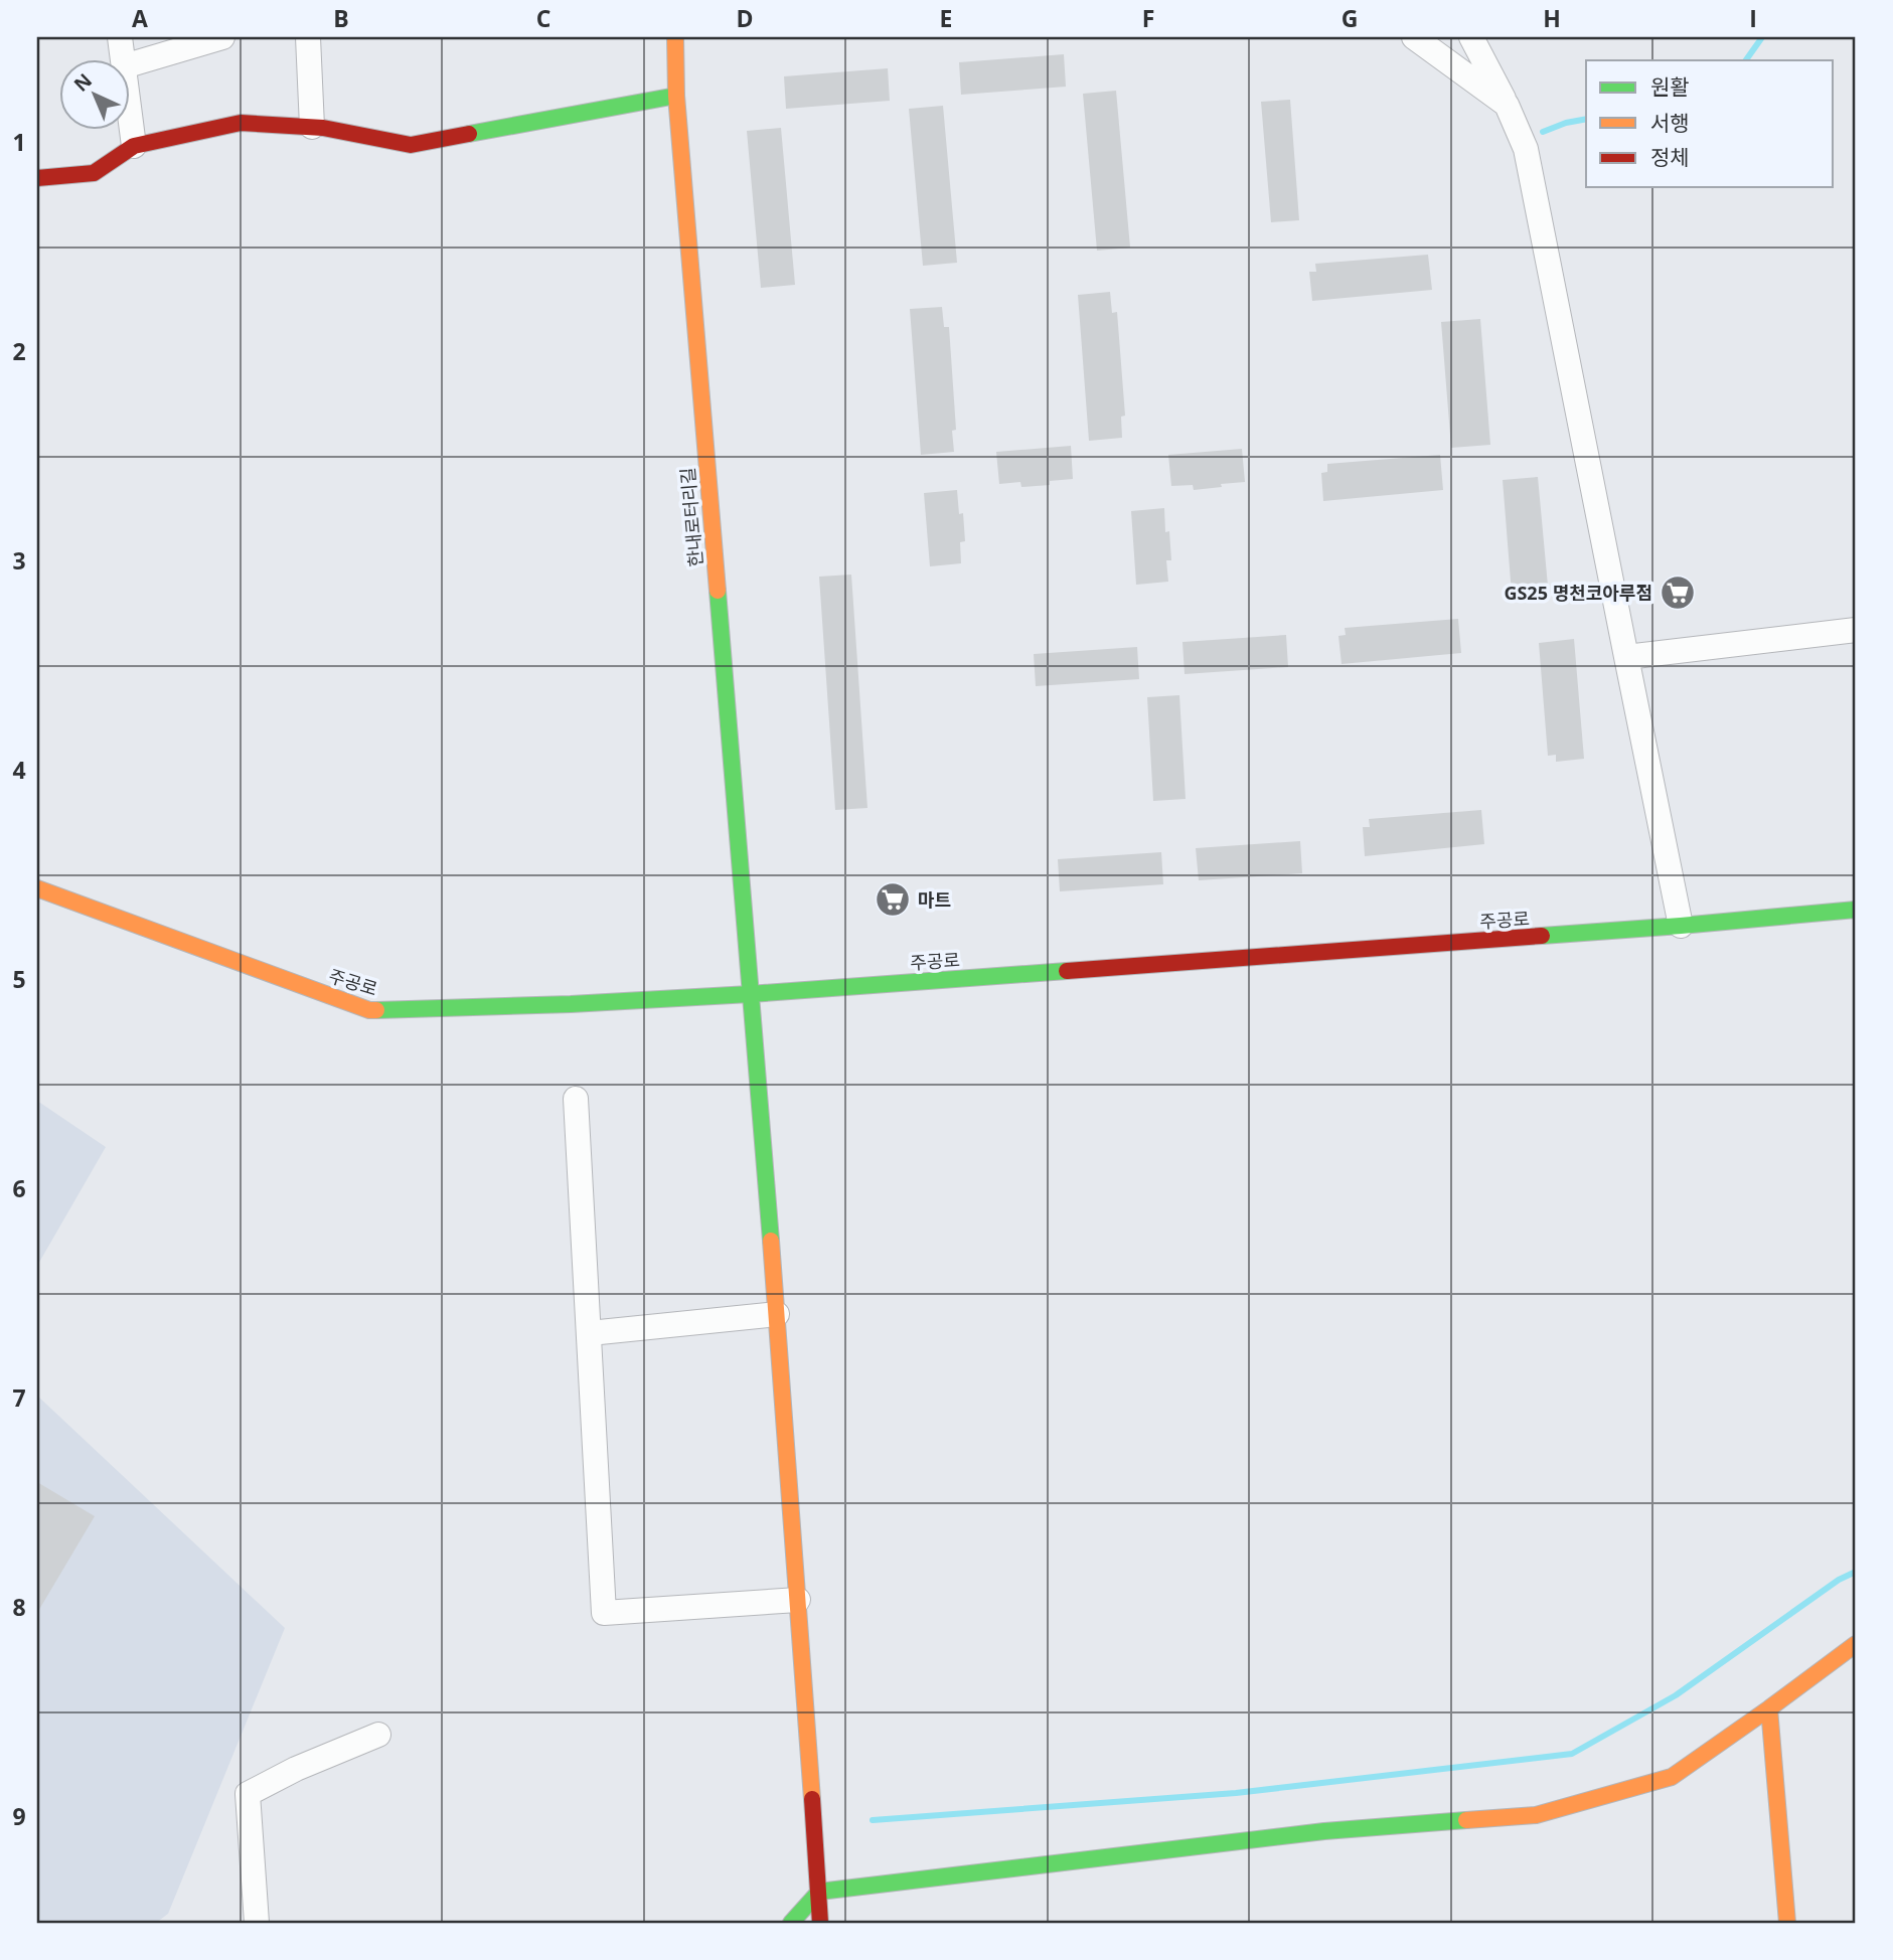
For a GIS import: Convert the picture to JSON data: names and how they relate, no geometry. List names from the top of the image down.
{
  "streets": {
    "street": ["한내로터리길", "주공로"]
  },
  "crossings": [
    ["한내로터리길", "주공로"]
  ],
  "places": {
    "supermarket": ["GS25 명천코아루점", "마트"]
  },
  "legend": ["원활", "서행", "정체"],
  "north": "top left",
  "grid": {
    "columns": [
      "A",
      "B",
      "C",
      "D",
      "E",
      "F",
      "G",
      "H",
      "I"
    ],
    "rows": [
      "1",
      "2",
      "3",
      "4",
      "5",
      "6",
      "7",
      "8",
      "9"
    ]
  }
}
